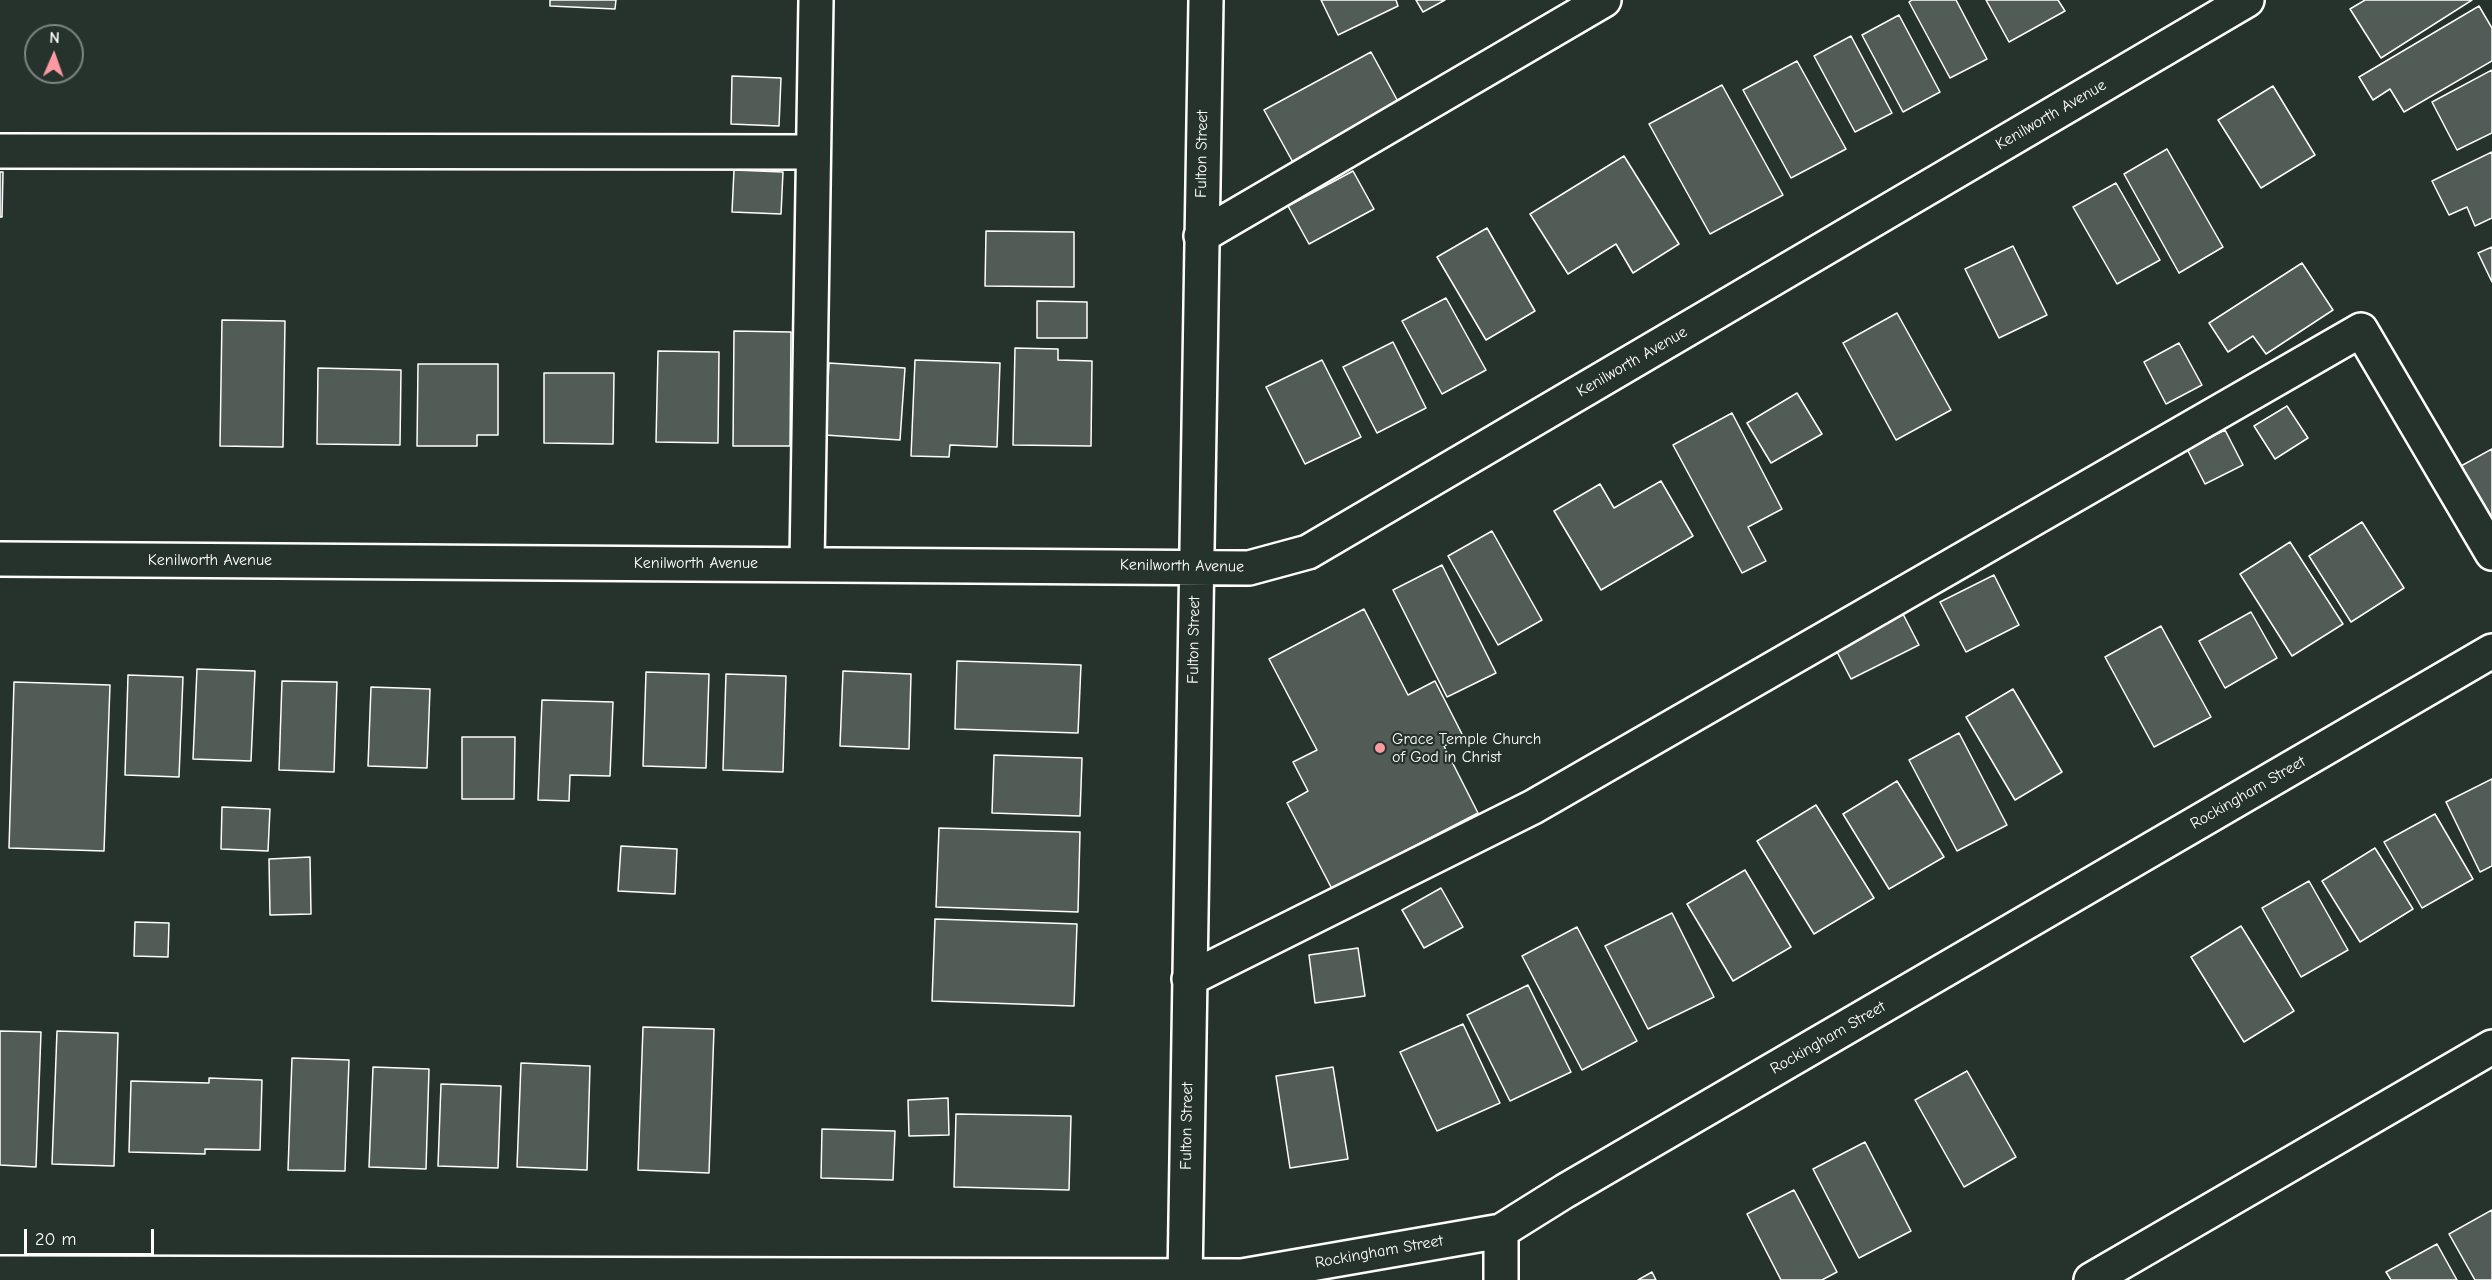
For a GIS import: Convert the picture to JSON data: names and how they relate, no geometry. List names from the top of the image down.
{
  "streets": {
    "street": ["Kenilworth Avenue", "Fulton Street", "Rockingham Street"]
  },
  "crossings": [
    ["Kenilworth Avenue", "Fulton Street"],
    ["Fulton Street", "Rockingham Street"]
  ],
  "places": ["Grace Temple Church of God in Christ"],
  "scale_bar": "20 m",
  "north": "top"
}
